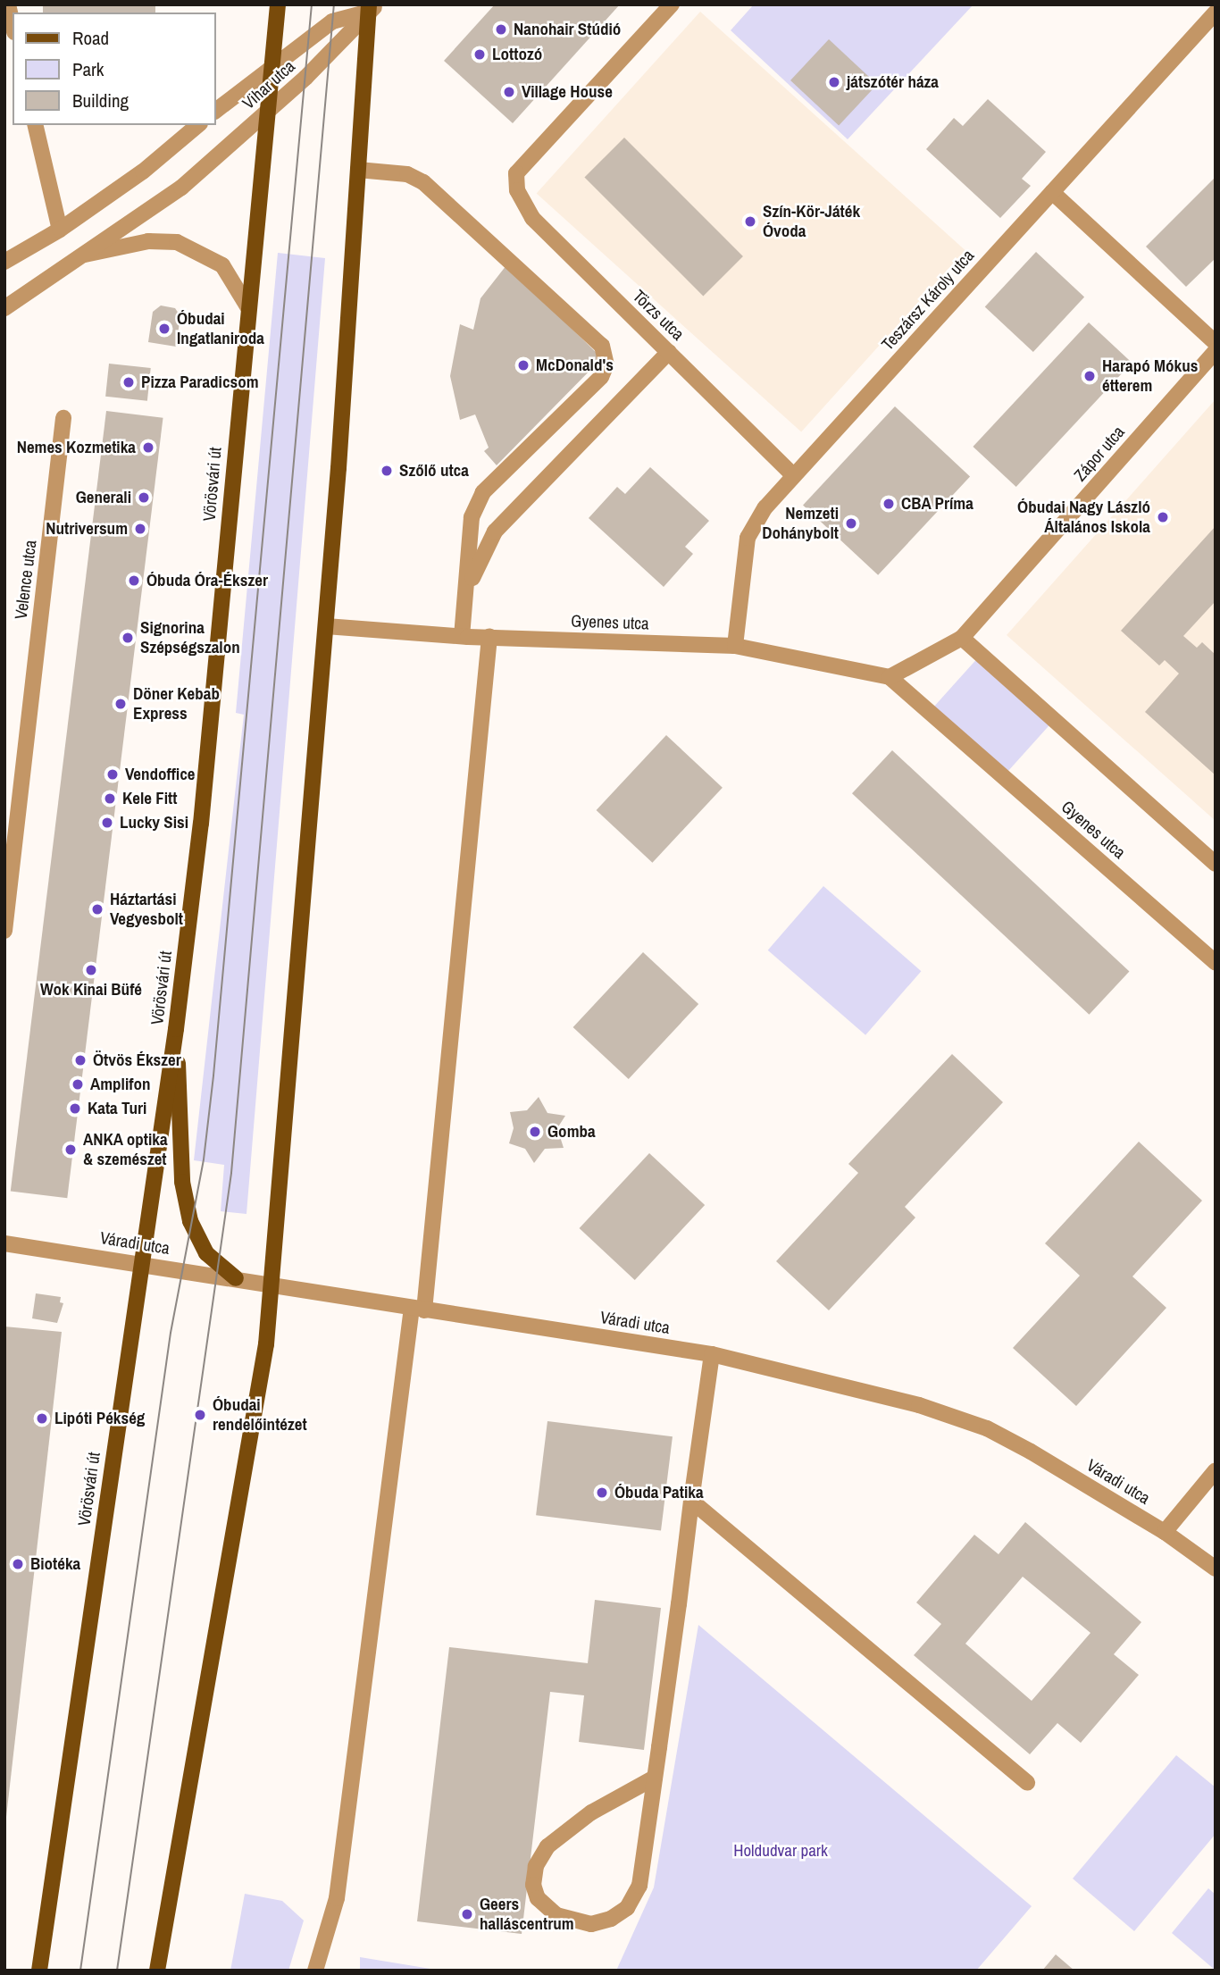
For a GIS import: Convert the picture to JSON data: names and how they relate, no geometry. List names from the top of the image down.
{
  "streets": {
    "main road": ["Vörösvári út"],
    "street": [
      "Vihar utca",
      "Teszársz Károly utca",
      "Törzs utca",
      "Zápor utca",
      "Velence utca",
      "Gyenes utca",
      "Váradi utca"
    ]
  },
  "crossings": [
    ["Vihar utca", "Vörösvári út"],
    ["Teszársz Károly utca", "Törzs utca"],
    ["Teszársz Károly utca", "Gyenes utca"],
    ["Vörösvári út", "Váradi utca"]
  ],
  "parks": ["Holdudvar park"],
  "places": [
    "Nanohair Stúdió",
    "Lottozó",
    "játszótér háza",
    "Village House",
    "Szín-Kör-Játék Óvoda",
    "Óbudai Ingatlaniroda",
    "McDonald's",
    "Harapó Mókus étterem",
    "Pizza Paradicsom",
    "Nemes Kozmetika",
    "Szőlő utca",
    "Generali",
    "CBA Príma",
    "Óbudai Nagy László Általános Iskola",
    "Nemzeti Dohánybolt",
    "Nutriversum",
    "Óbuda Óra-Ékszer",
    "Signorina Szépségszalon",
    "Döner Kebab Express",
    "Vendoffice",
    "Kele Fitt",
    "Lucky Sisi",
    "Háztartási Vegyesbolt",
    "Wok Kinai Büfé",
    "Ötvös Ékszer",
    "Amplifon",
    "Kata Turi",
    "Gomba",
    "ANKA optika & szemészet",
    "Óbudai rendelőintézet",
    "Lipóti Pékség",
    "Óbuda Patika",
    "Biotéka",
    "Geers halláscentrum"
  ],
  "legend": ["Road", "Park", "Building"]
}
